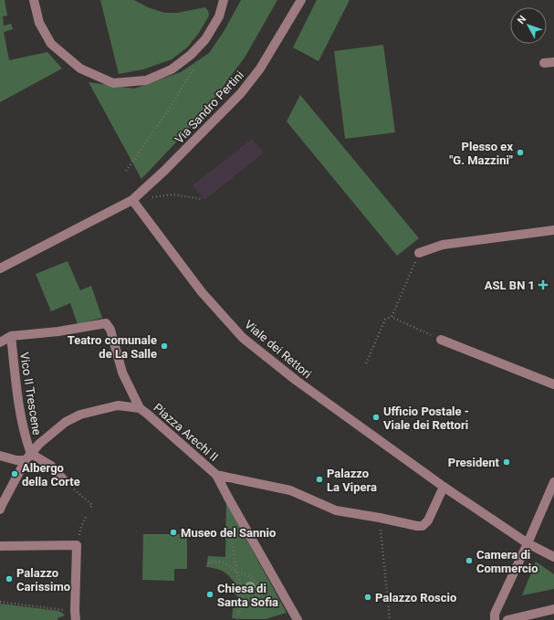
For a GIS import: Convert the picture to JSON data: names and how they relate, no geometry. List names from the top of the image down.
{
  "streets": {
    "street": [
      "Via Sandro Pertini",
      "Viale dei Rettori",
      "Vico II Trescene",
      "Piazza Arechi II"
    ]
  },
  "crossings": [
    ["Via Sandro Pertini", "Viale dei Rettori"],
    ["Vico II Trescene", "Piazza Arechi II"]
  ],
  "places": {
    "other": [
      "Plesso ex \"G. Mazzini\"",
      "Teatro comunale de La Salle",
      "Ufficio Postale - Viale dei Rettori",
      "President",
      "Albergo della Corte",
      "Palazzo La Vipera",
      "Museo del Sannio",
      "Camera di Commercio",
      "Palazzo Carissimo",
      "Chiesa di Santa Sofia",
      "Palazzo Roscio"
    ],
    "health": ["ASL BN 1"]
  },
  "north": "top left"
}
